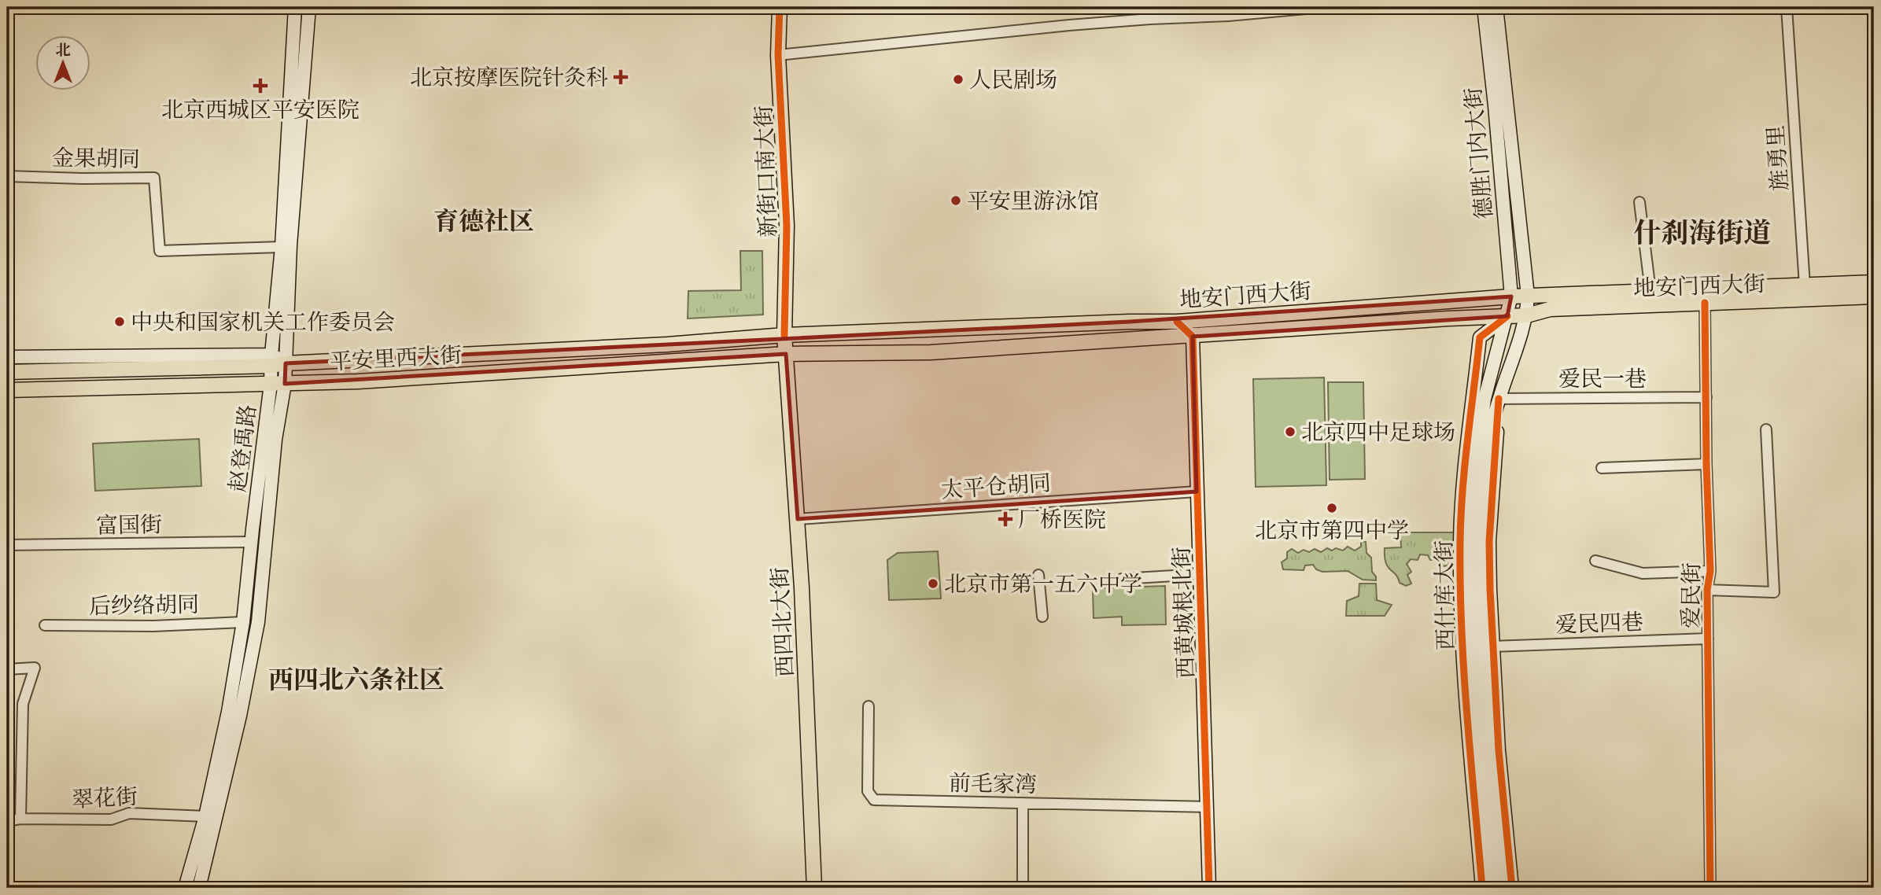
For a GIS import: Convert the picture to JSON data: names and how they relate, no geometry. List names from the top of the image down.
{
  "streets": {
    "main road": [
      "德胜门内大街",
      "新街口南大街",
      "地安门西大街",
      "平安里西大街",
      "赵登禹路",
      "西什库大街",
      "西黄城根北街",
      "西四北大街"
    ],
    "street": [
      "金果胡同",
      "旌勇里",
      "爱民一巷",
      "太平仓胡同",
      "富国街",
      "爱民街",
      "后纱络胡同",
      "爱民四巷",
      "前毛家湾",
      "翠花街"
    ]
  },
  "crossings": [
    ["德胜门内大街", "地安门西大街"],
    ["德胜门内大街", "西什库大街"],
    ["金果胡同", "赵登禹路"],
    ["旌勇里", "地安门西大街"],
    ["新街口南大街", "地安门西大街"],
    ["新街口南大街", "平安里西大街"],
    ["新街口南大街", "西四北大街"],
    ["地安门西大街", "平安里西大街"],
    ["地安门西大街", "西什库大街"],
    ["地安门西大街", "爱民街"],
    ["地安门西大街", "西黄城根北街"],
    ["地安门西大街", "西四北大街"],
    ["平安里西大街", "赵登禹路"],
    ["平安里西大街", "西四北大街"],
    ["爱民一巷", "西什库大街"],
    ["爱民一巷", "爱民街"],
    ["赵登禹路", "富国街"],
    ["赵登禹路", "后纱络胡同"],
    ["赵登禹路", "翠花街"],
    ["太平仓胡同", "西黄城根北街"],
    ["太平仓胡同", "西四北大街"],
    ["西什库大街", "爱民四巷"],
    ["爱民街", "爱民四巷"],
    ["西黄城根北街", "前毛家湾"]
  ],
  "districts": ["育德社区", "什刹海街道", "西四北六条社区"],
  "places": {
    "health": ["北京按摩医院针灸科", "北京西城区平安医院", "厂桥医院"],
    "other": [
      "人民剧场",
      "平安里游泳馆",
      "中央和国家机关工作委员会",
      "北京四中足球场",
      "北京市第四中学",
      "北京市第一五六中学"
    ]
  },
  "north": "top"
}
